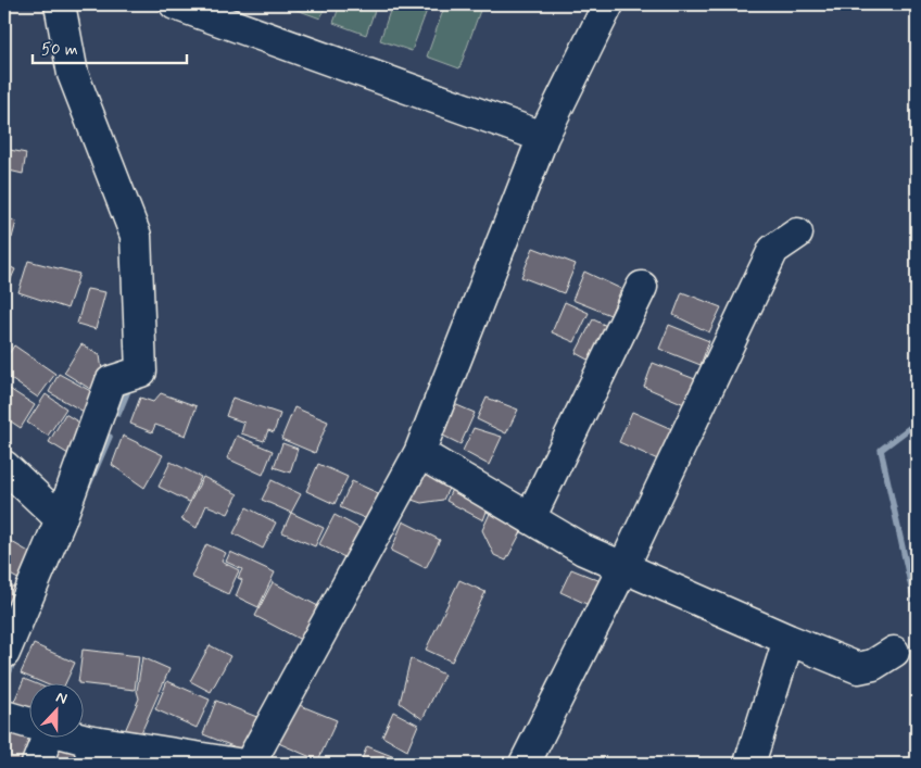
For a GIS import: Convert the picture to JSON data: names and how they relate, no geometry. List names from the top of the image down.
{
  "scale_bar": "50 m",
  "north": "top"
}
